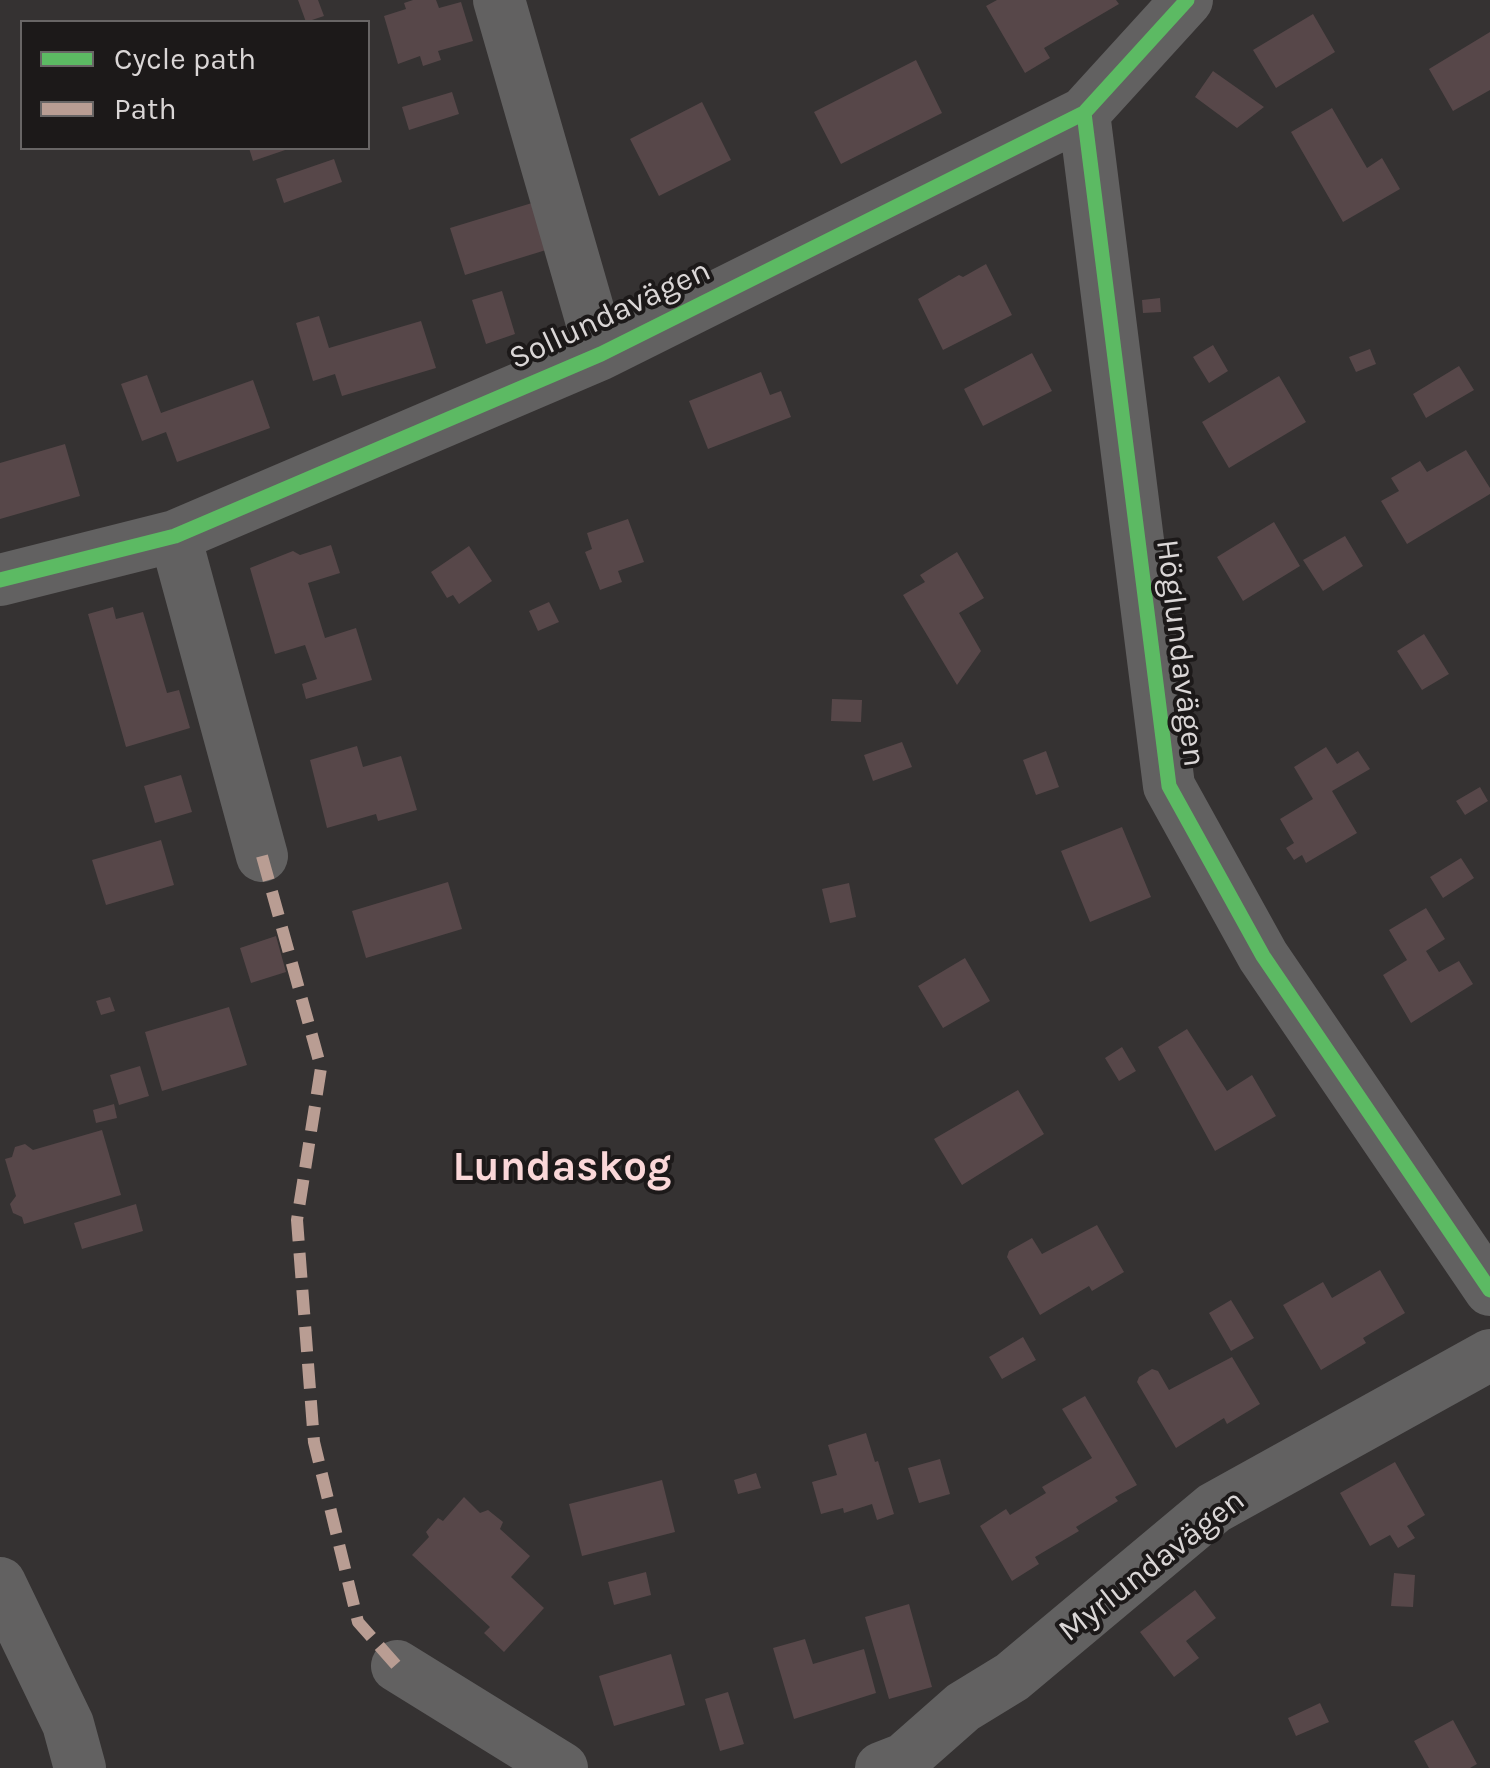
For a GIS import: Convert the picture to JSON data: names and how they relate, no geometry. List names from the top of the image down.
{
  "streets": {
    "street": ["Sollundavägen", "Höglundavägen", "Myrlundavägen"]
  },
  "crossings": [
    ["Sollundavägen", "Höglundavägen"]
  ],
  "districts": ["Lundaskog"],
  "legend": ["Cycle path", "Path"]
}
